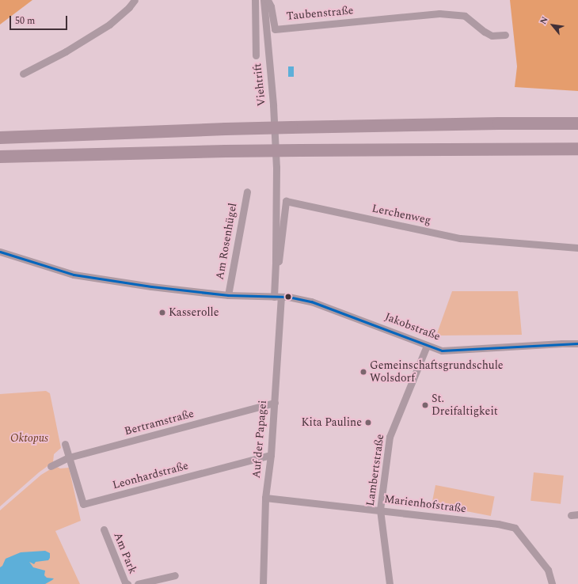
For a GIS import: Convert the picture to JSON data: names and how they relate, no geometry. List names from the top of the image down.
{
  "streets": {
    "street": [
      "Taubenstraße",
      "Viehtrift",
      "Lerchenweg",
      "Am Rosenhügel",
      "Jakobstraße",
      "Bertramstraße",
      "Auf der Papagei",
      "Lambertstraße",
      "Leonhardstraße",
      "Marienhofstraße",
      "Am Park"
    ]
  },
  "crossings": [
    ["Viehtrift", "Auf der Papagei"],
    ["Lerchenweg", "Auf der Papagei"],
    ["Am Rosenhügel", "Jakobstraße"],
    ["Jakobstraße", "Auf der Papagei"],
    ["Jakobstraße", "Lambertstraße"],
    ["Bertramstraße", "Auf der Papagei"],
    ["Bertramstraße", "Leonhardstraße"],
    ["Auf der Papagei", "Leonhardstraße"],
    ["Auf der Papagei", "Marienhofstraße"],
    ["Lambertstraße", "Marienhofstraße"]
  ],
  "parks": ["Oktopus"],
  "places": [
    "Kasserolle",
    "Gemeinschaftsgrundschule Wolsdorf",
    "St. Dreifaltigkeit",
    "Kita Pauline"
  ],
  "scale_bar": "50 m",
  "north": "top left"
}
